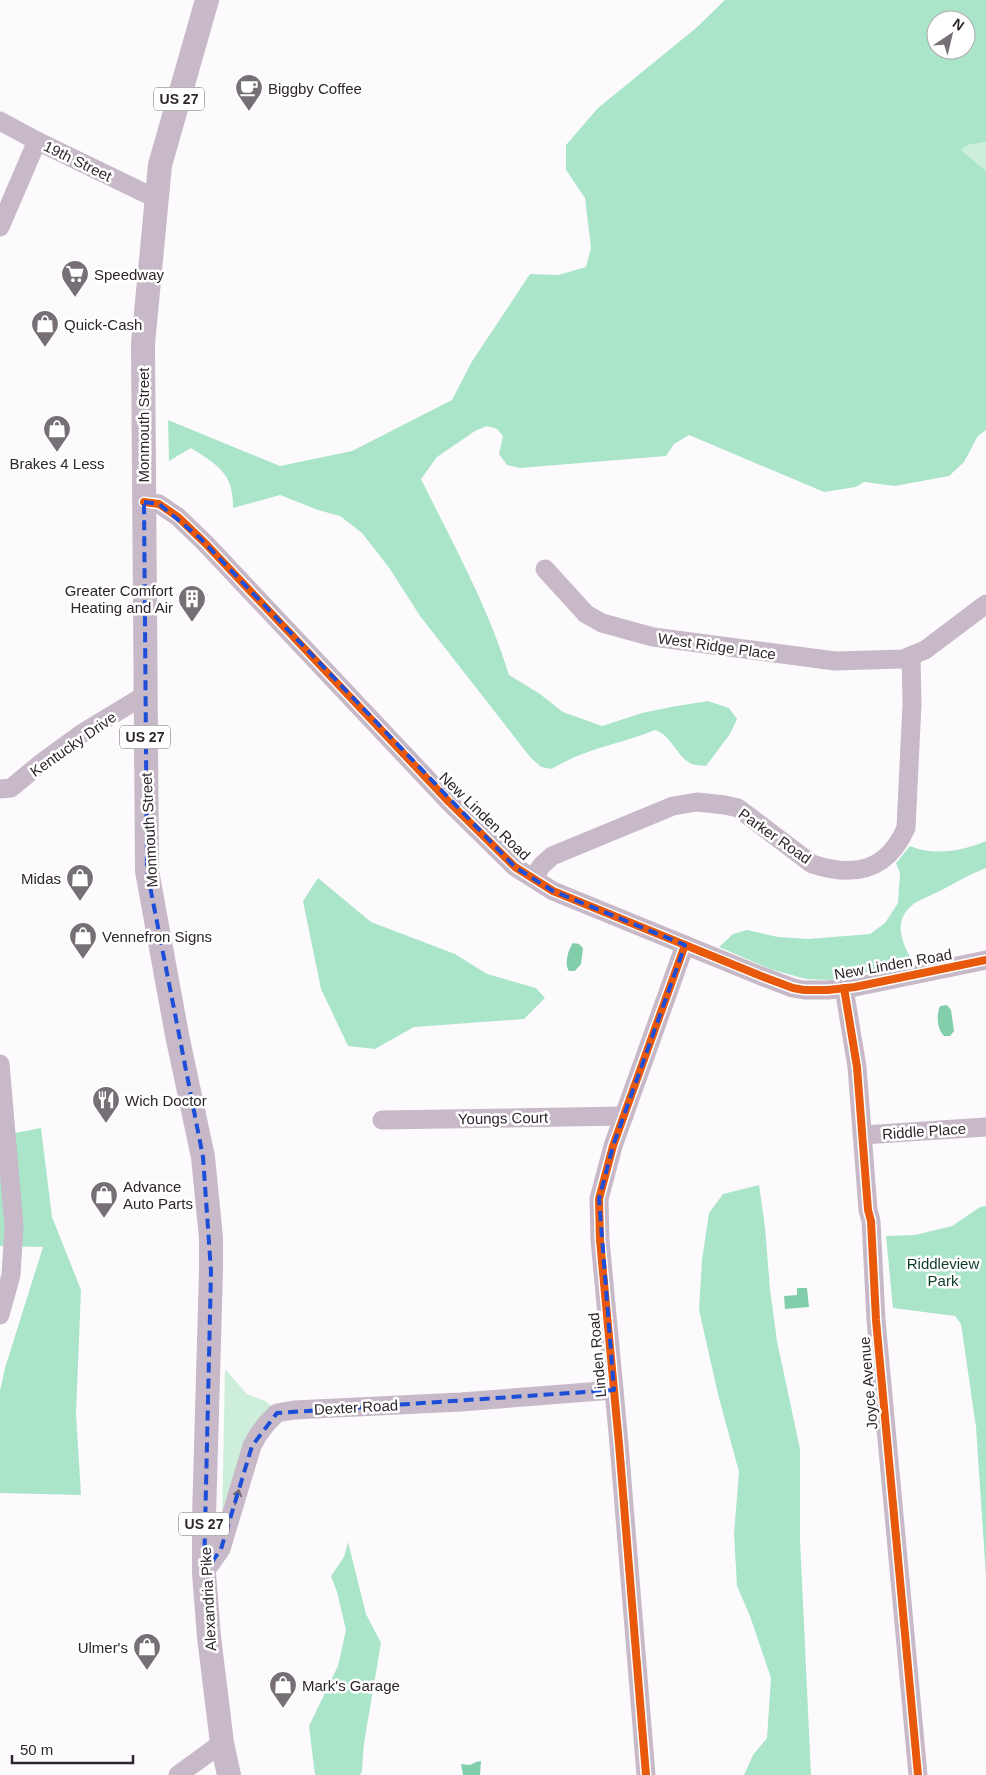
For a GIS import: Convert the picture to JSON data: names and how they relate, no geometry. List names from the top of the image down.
{
  "streets": {
    "main road": ["US 27", "Monmouth Street", "Alexandria Pike"],
    "street": [
      "19th Street",
      "West Ridge Place",
      "Kentucky Drive",
      "New Linden Road",
      "Parker Road",
      "Youngs Court",
      "Riddle Place",
      "Linden Road",
      "Joyce Avenue",
      "Dexter Road"
    ]
  },
  "crossings": [
    ["19th Street", "Monmouth Street"],
    ["Monmouth Street", "Kentucky Drive"],
    ["Monmouth Street", "New Linden Road"],
    ["Monmouth Street", "Alexandria Pike"],
    ["West Ridge Place", "Parker Road"],
    ["New Linden Road", "Parker Road"],
    ["New Linden Road", "Linden Road"],
    ["New Linden Road", "Joyce Avenue"],
    ["Youngs Court", "Linden Road"],
    ["Riddle Place", "Joyce Avenue"],
    ["Linden Road", "Dexter Road"],
    ["Dexter Road", "Alexandria Pike"]
  ],
  "one_way": ["Dexter Road"],
  "parks": ["Riddleview Park"],
  "places": {
    "cafe": ["Biggby Coffee"],
    "supermarket": ["Speedway"],
    "shop": [
      "Quick-Cash",
      "Brakes 4 Less",
      "Midas",
      "Vennefron Signs",
      "Advance Auto Parts",
      "Ulmer's",
      "Mark's Garage"
    ],
    "building": ["Greater Comfort Heating and Air"],
    "restaurant": ["Wich Doctor"]
  },
  "scale_bar": "50 m",
  "north": "top right"
}
